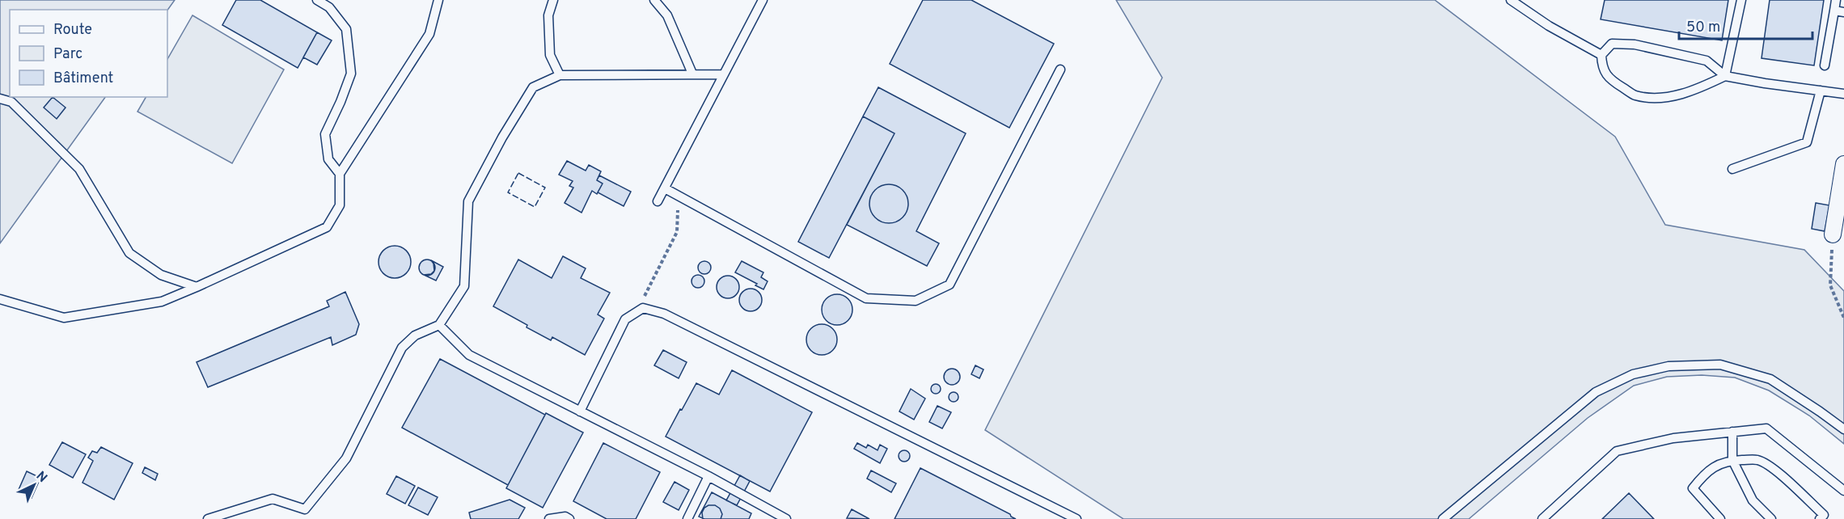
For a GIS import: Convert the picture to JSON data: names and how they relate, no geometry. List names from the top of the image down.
{
  "legend": ["Route", "Parc", "Bâtiment"],
  "scale_bar": "50 m",
  "north": "top right"
}
